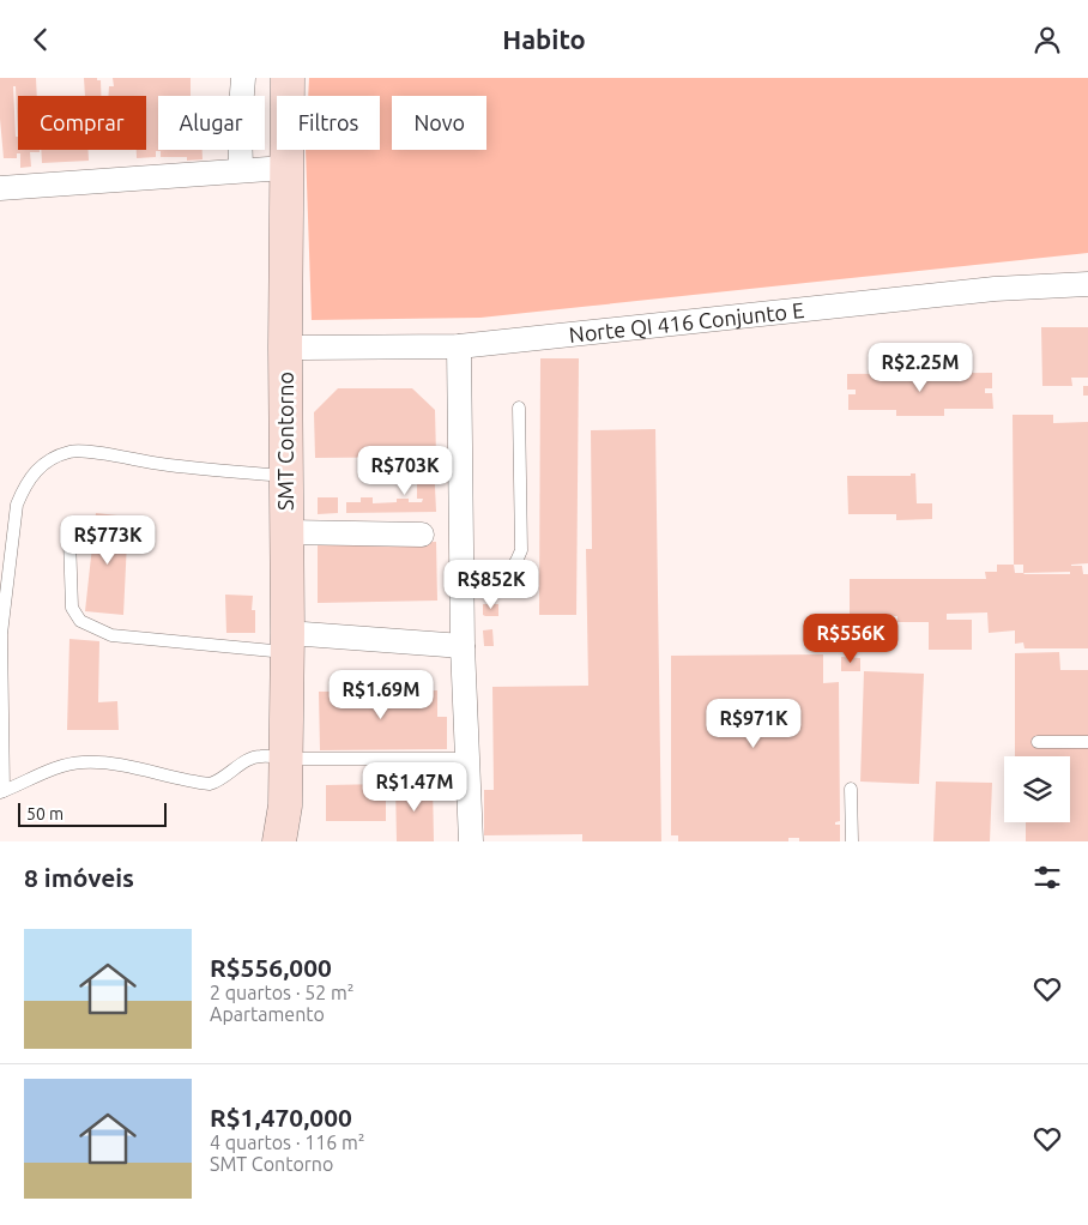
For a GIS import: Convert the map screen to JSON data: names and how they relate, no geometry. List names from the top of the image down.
{
  "streets": {
    "street": ["Norte QI 416 Conjunto E", "SMT Contorno"]
  },
  "crossings": [
    ["Norte QI 416 Conjunto E", "SMT Contorno"]
  ],
  "scale_bar": "50 m",
  "page": {
    "header": "Habito",
    "chip": [
      "Comprar",
      "Alugar",
      "Filtros",
      "Novo"
    ],
    "price": [
      "R$2.25M",
      "R$703K",
      "R$773K",
      "R$852K",
      "R$556K",
      "R$1.69M",
      "R$971K",
      "R$1.47M"
    ],
    "scale": "50 m",
    "heading": "8 imóveis",
    "list": [
      {
        "name": "R$556,000",
        "note": "2 quartos · 52 m² · Apartamento"
      },
      {
        "name": "R$1,470,000",
        "note": "4 quartos · 116 m² · SMT Contorno"
      }
    ]
  }
}
